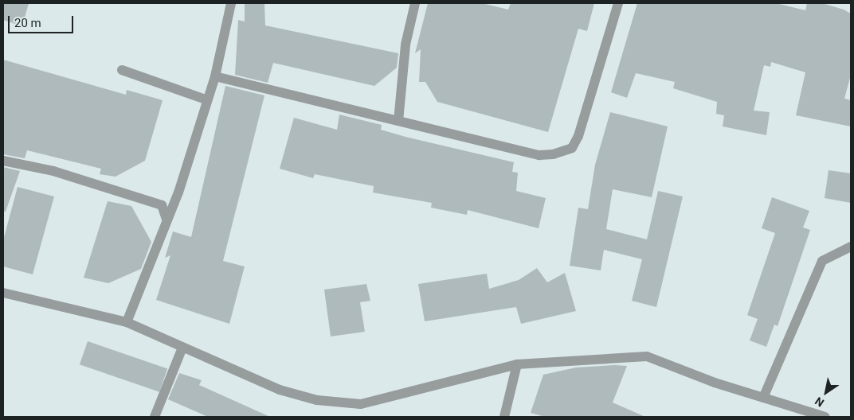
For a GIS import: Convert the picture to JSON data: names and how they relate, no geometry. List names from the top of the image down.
{
  "scale_bar": "20 m",
  "north": "bottom left"
}
